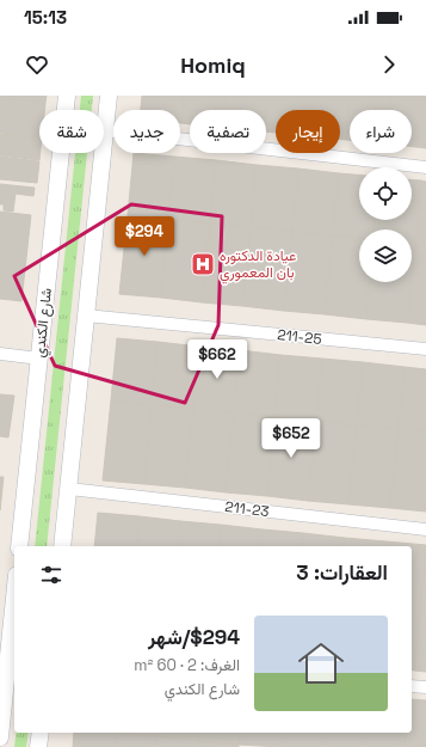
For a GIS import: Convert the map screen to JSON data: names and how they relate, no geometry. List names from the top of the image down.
{
  "streets": {
    "street": ["شارع الكندي", "211-25", "211-23"]
  },
  "places": {
    "hospital": ["عيادة الدكتوره بان المعموري"]
  },
  "page": {
    "status": "15:13",
    "header": "Homiq",
    "chip": [
      "شراء",
      "إيجار",
      "تصفية",
      "جديد",
      "شقة"
    ],
    "price": ["$294", "$662", "$652"],
    "heading": "العقارات: 3",
    "list": [
      {
        "name": "$294/شهر",
        "note": "الغرف: 2 · 60 m² · شارع الكندي"
      }
    ]
  }
}
